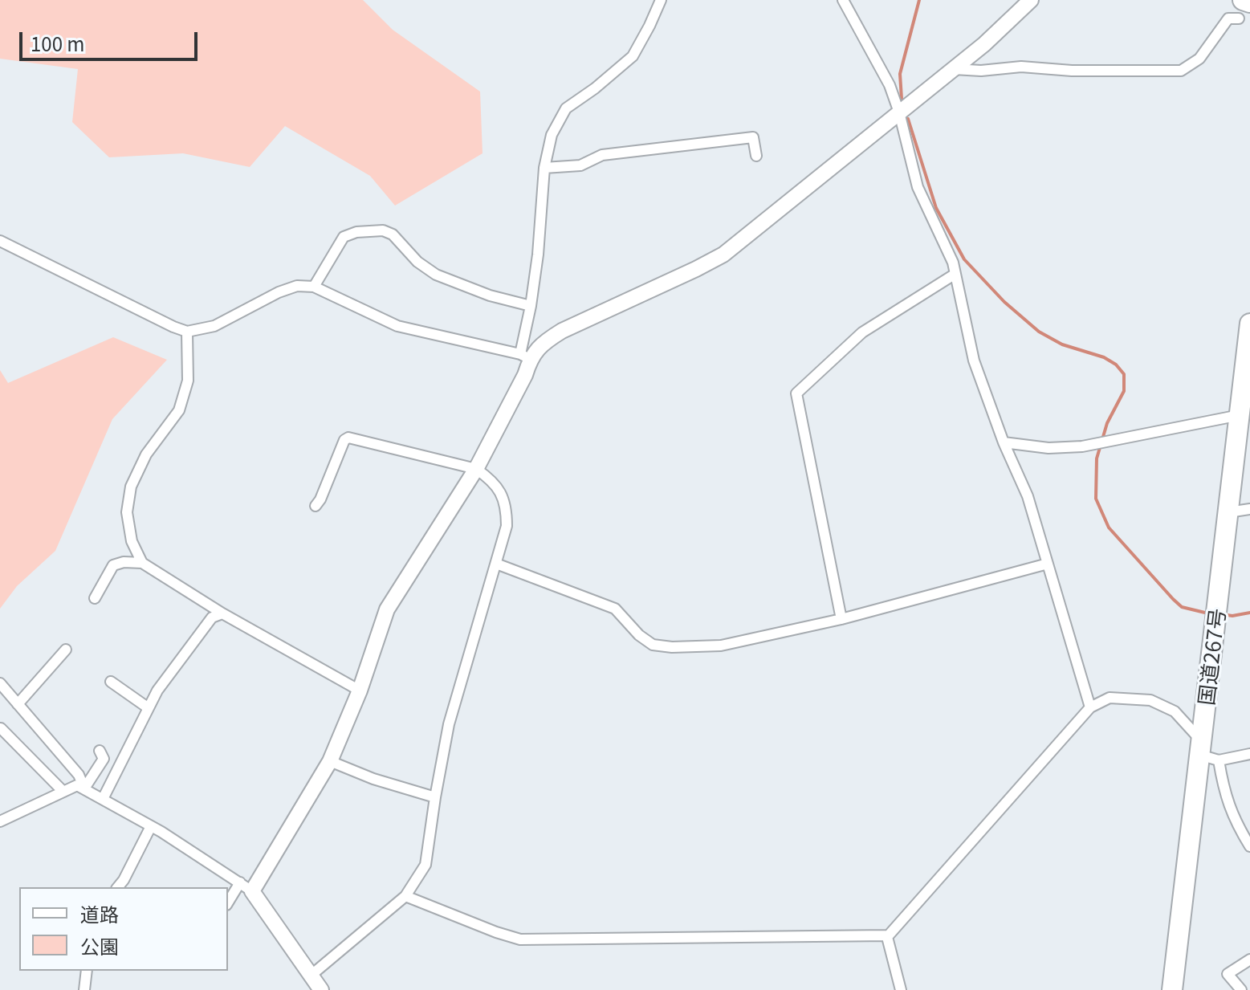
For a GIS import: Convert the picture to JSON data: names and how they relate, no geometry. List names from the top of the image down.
{
  "streets": {
    "highway": ["国道267号"]
  },
  "legend": ["道路", "公園"],
  "scale_bar": "100 m"
}
